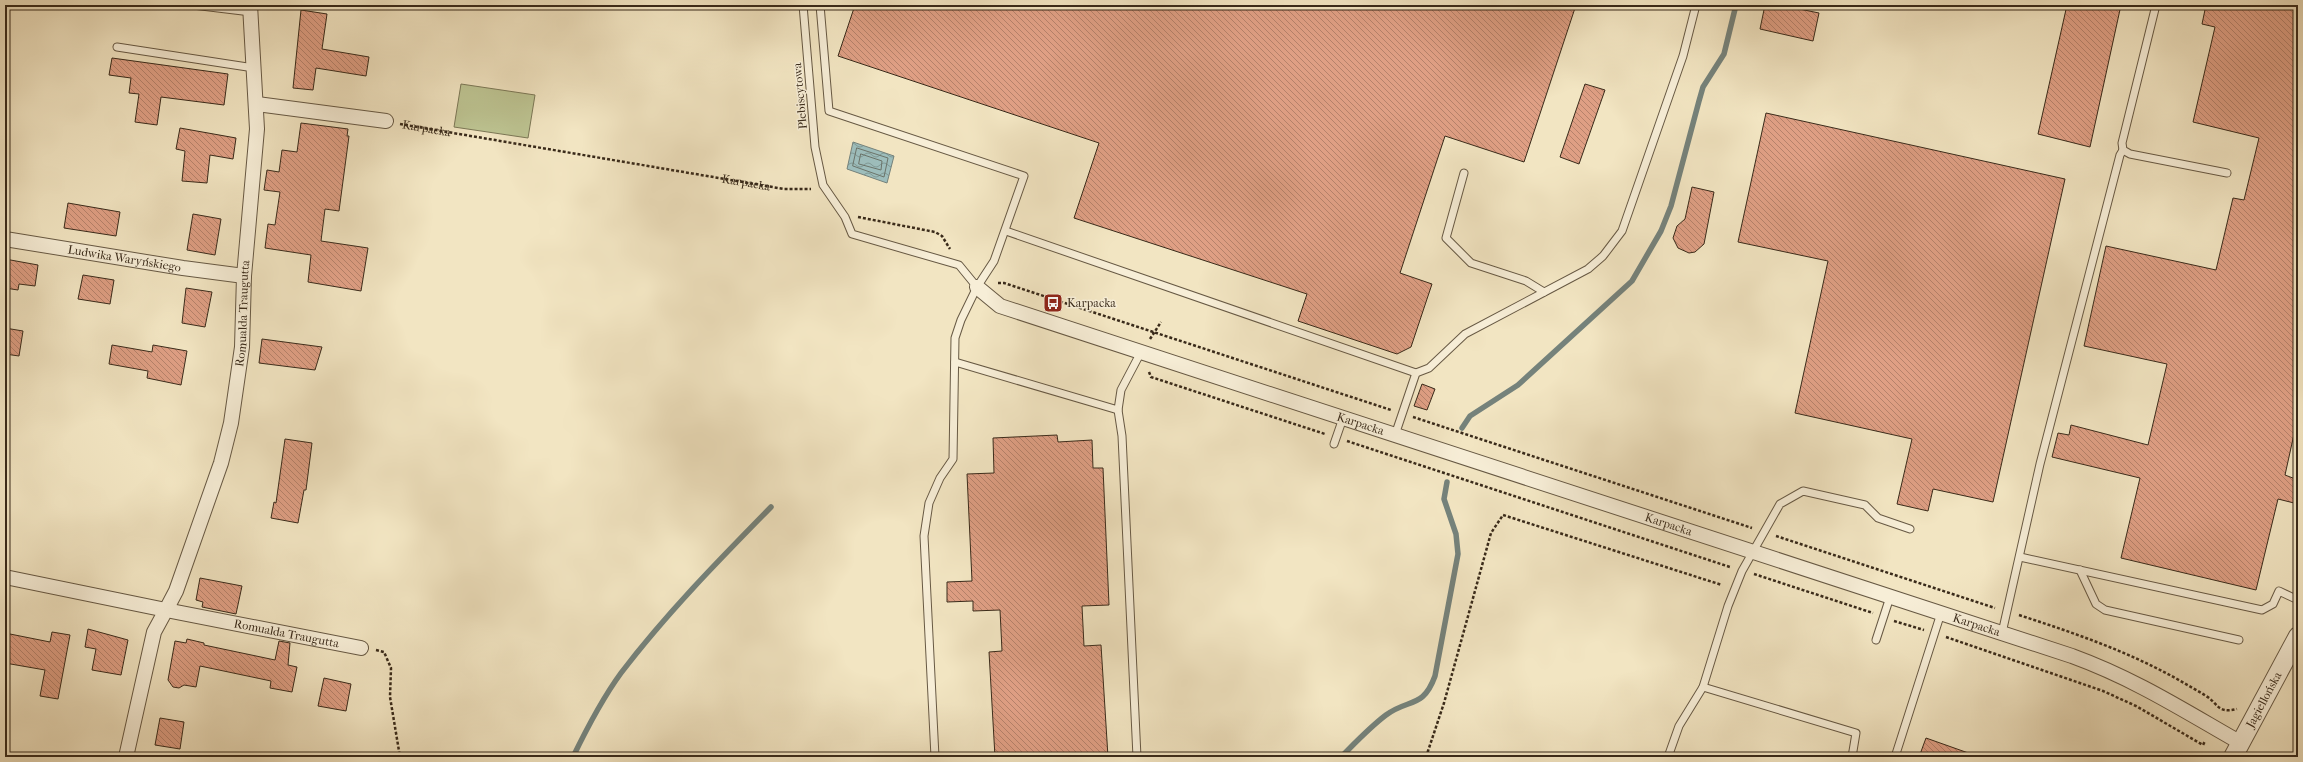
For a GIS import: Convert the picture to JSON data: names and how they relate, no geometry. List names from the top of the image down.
{
  "streets": {
    "street": [
      "Karpacka",
      "Ludwika Waryńskiego",
      "Romualda Traugutta",
      "Jagiellońska"
    ],
    "lane": ["Plebiscytowa"]
  },
  "crossings": [
    ["Plebiscytowa", "Karpacka"],
    ["Karpacka", "Romualda Traugutta"],
    ["Karpacka", "Jagiellońska"],
    ["Ludwika Waryńskiego", "Romualda Traugutta"]
  ],
  "places": {
    "bus stop": ["Karpacka"]
  }
}
